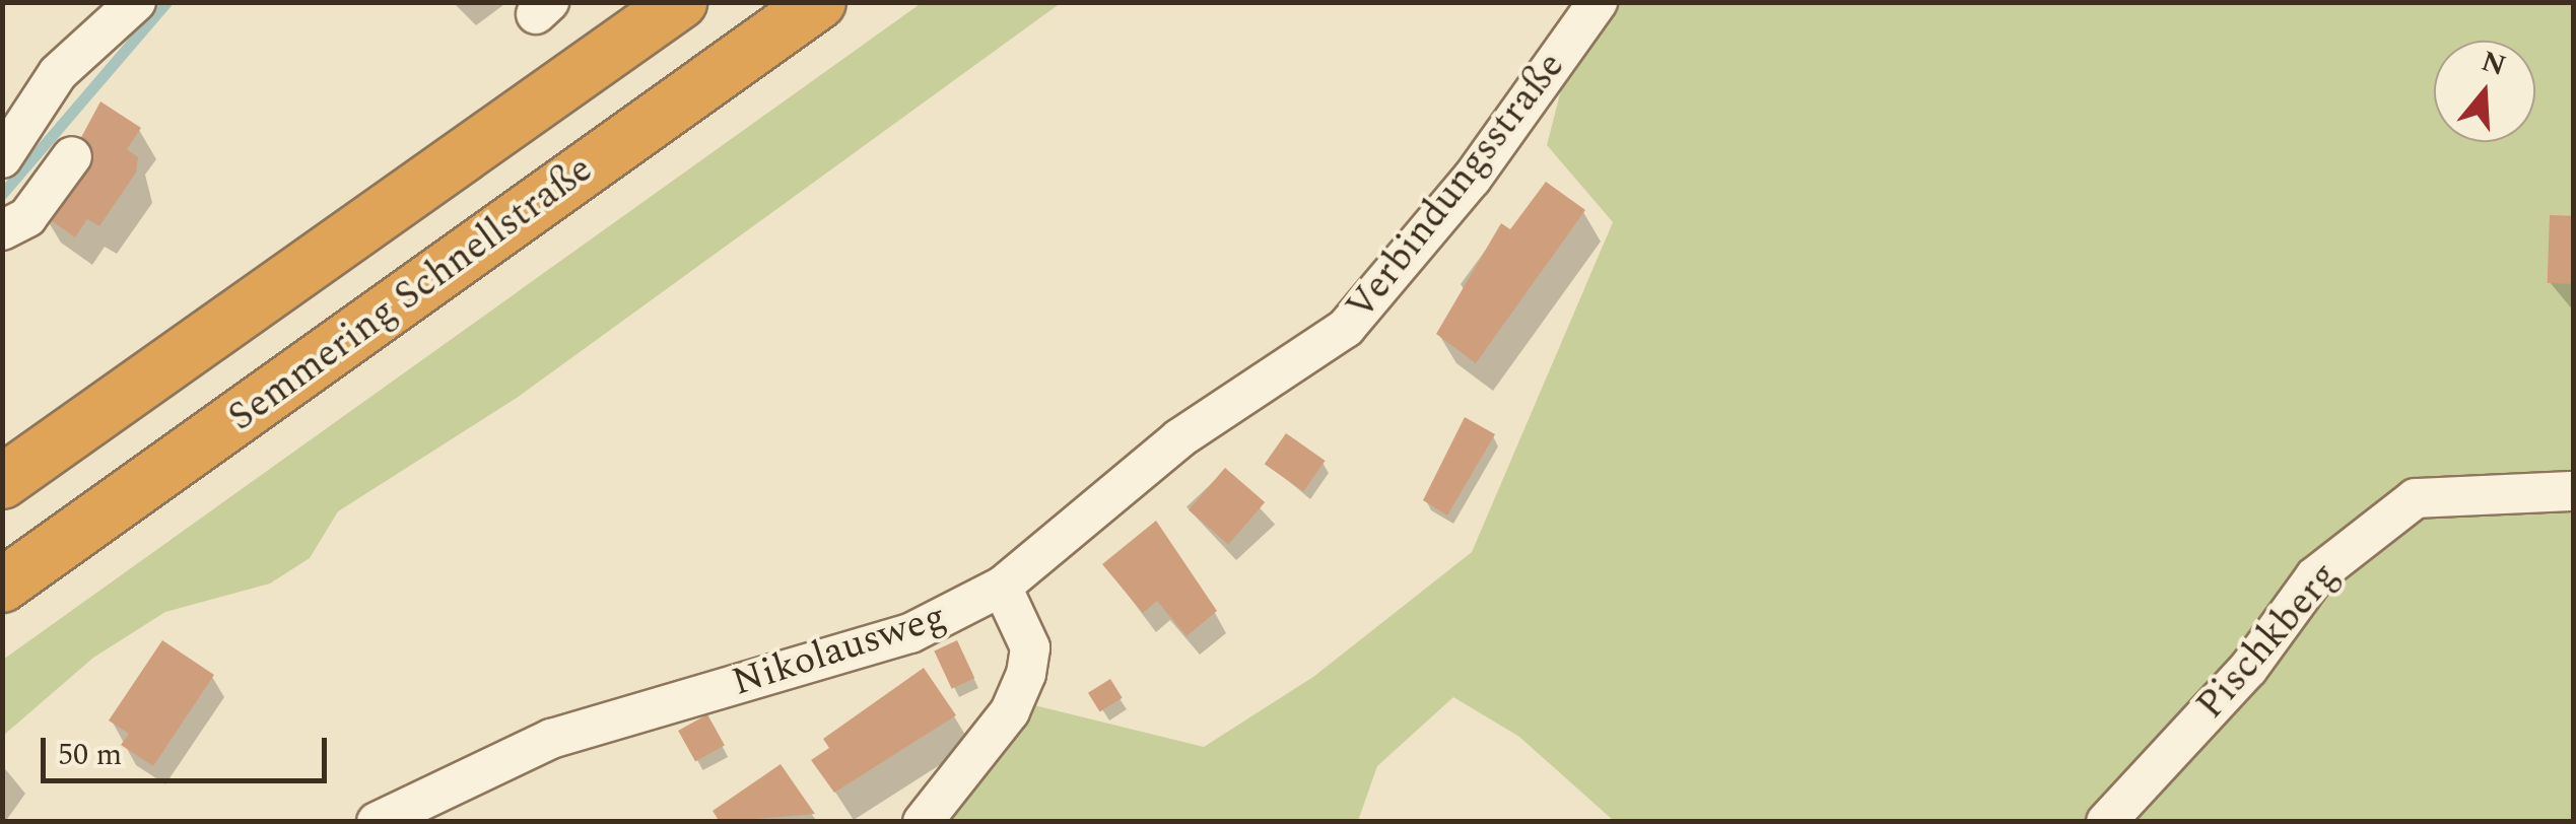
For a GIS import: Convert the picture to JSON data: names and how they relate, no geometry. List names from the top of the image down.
{
  "streets": {
    "highway": ["Semmering Schnellstraße"],
    "street": ["Verbindungsstraße", "Pischkberg", "Nikolausweg"]
  },
  "crossings": [
    ["Verbindungsstraße", "Nikolausweg"]
  ],
  "scale_bar": "50 m",
  "north": "top"
}
